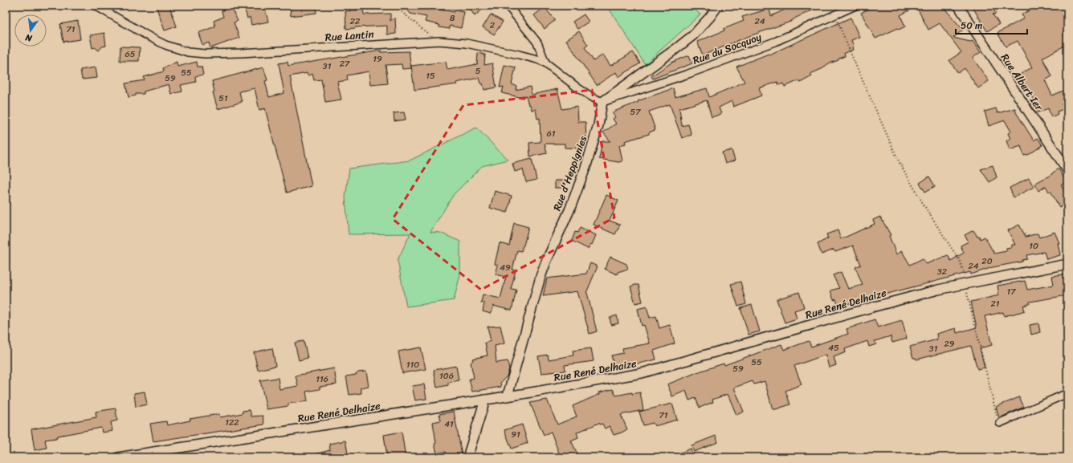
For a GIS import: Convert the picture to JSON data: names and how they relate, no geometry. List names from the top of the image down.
{
  "streets": {
    "street": [
      "Rue Lantin",
      "Rue du Socquoy",
      "Rue Albert Ier",
      "Rue d'Heppignies",
      "Rue René Delhaize"
    ]
  },
  "crossings": [
    ["Rue Lantin", "Rue du Socquoy"],
    ["Rue Lantin", "Rue d'Heppignies"],
    ["Rue du Socquoy", "Rue d'Heppignies"],
    ["Rue d'Heppignies", "Rue René Delhaize"]
  ],
  "house_numbers": [
    "8",
    "22",
    "24",
    "2",
    "71",
    "65",
    "19",
    "27",
    "31",
    "5",
    "55",
    "15",
    "59",
    "51",
    "57",
    "61",
    "10",
    "20",
    "24",
    "49",
    "32",
    "17",
    "21",
    "29",
    "45",
    "31",
    "55",
    "110",
    "59",
    "106",
    "116",
    "71",
    "122",
    "41",
    "91"
  ],
  "scale_bar": "50 m",
  "north": "bottom"
}
